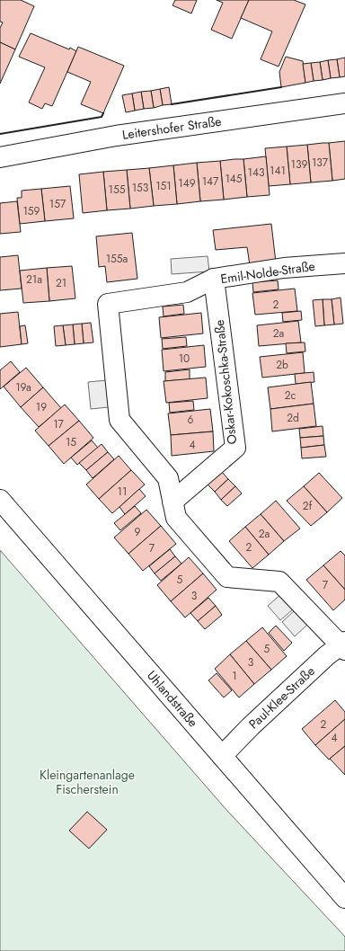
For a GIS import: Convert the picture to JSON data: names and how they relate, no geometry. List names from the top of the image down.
{
  "streets": {
    "street": [
      "Leitershofer Straße",
      "Emil-Nolde-Straße",
      "Oskar-Kokoschka-Straße",
      "Paul-Klee-Straße",
      "Uhlandstraße"
    ]
  },
  "crossings": [
    ["Emil-Nolde-Straße", "Oskar-Kokoschka-Straße"],
    ["Paul-Klee-Straße", "Uhlandstraße"]
  ],
  "parks": ["Kleingartenanlage Fischerstein"],
  "house_numbers": [
    "137",
    "139",
    "141",
    "143",
    "145",
    "147",
    "149",
    "151",
    "153",
    "155",
    "157",
    "159",
    "155a",
    "21a",
    "21",
    "2",
    "2a",
    "10",
    "2b",
    "19a",
    "2c",
    "19",
    "2d",
    "6",
    "17",
    "15",
    "4",
    "11",
    "2f",
    "9",
    "2a",
    "2",
    "7",
    "5",
    "7",
    "3",
    "5",
    "3",
    "1",
    "2",
    "4"
  ]
}
